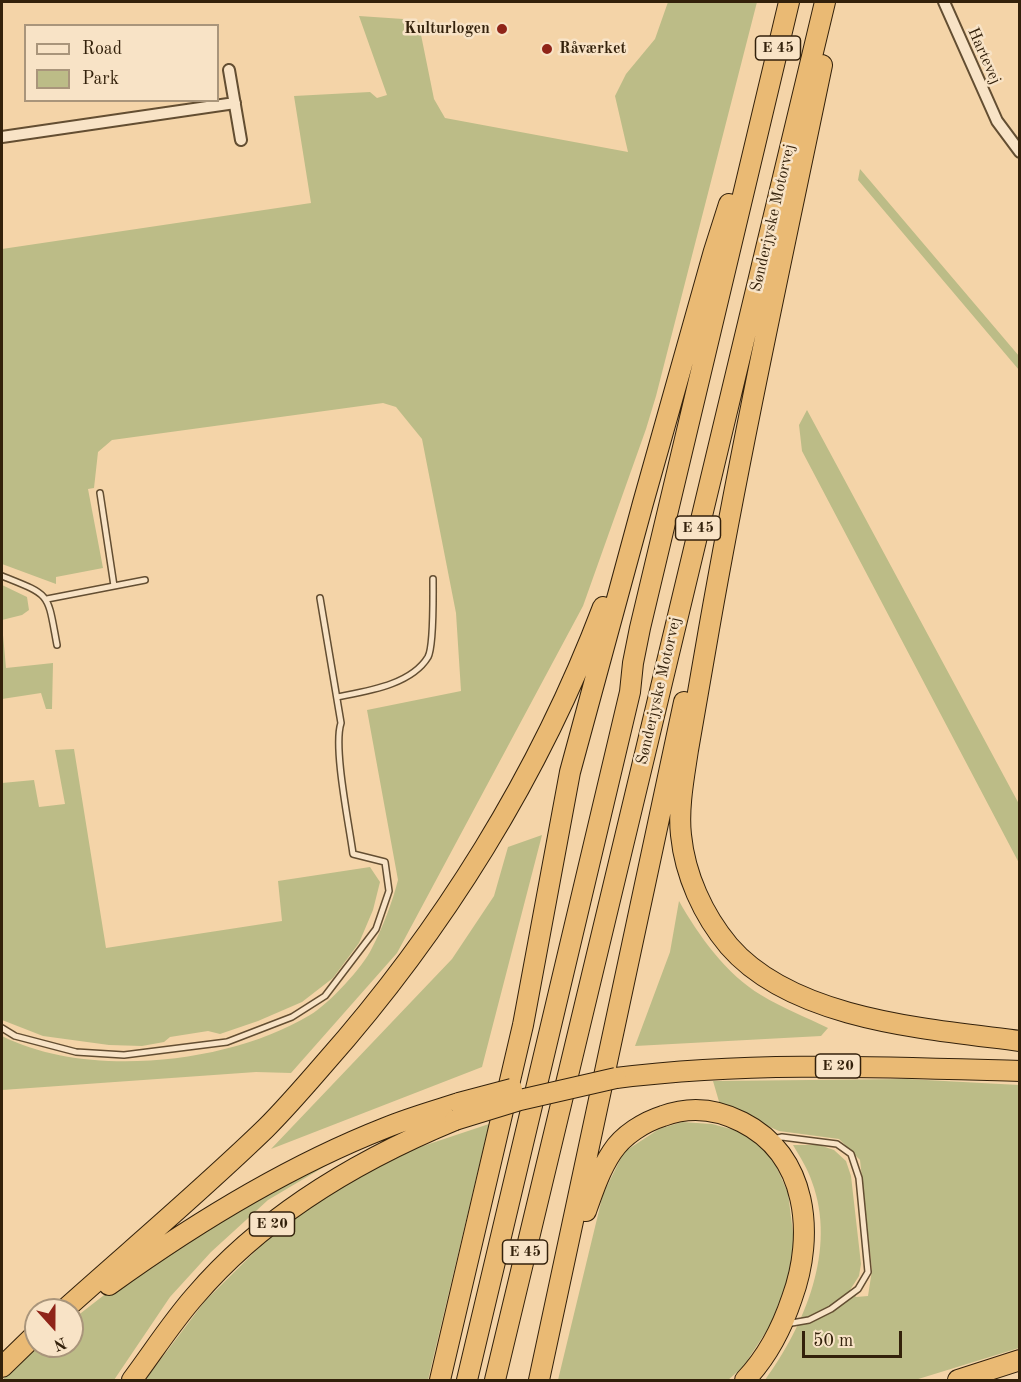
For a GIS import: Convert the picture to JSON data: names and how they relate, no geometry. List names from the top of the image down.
{
  "streets": {
    "highway": ["E 45", "Sønderjyske Motorvej", "E 20"],
    "street": ["Hartevej"]
  },
  "places": ["Kulturlogen", "Råværket"],
  "legend": ["Road", "Park"],
  "scale_bar": "50 m",
  "north": "bottom"
}
